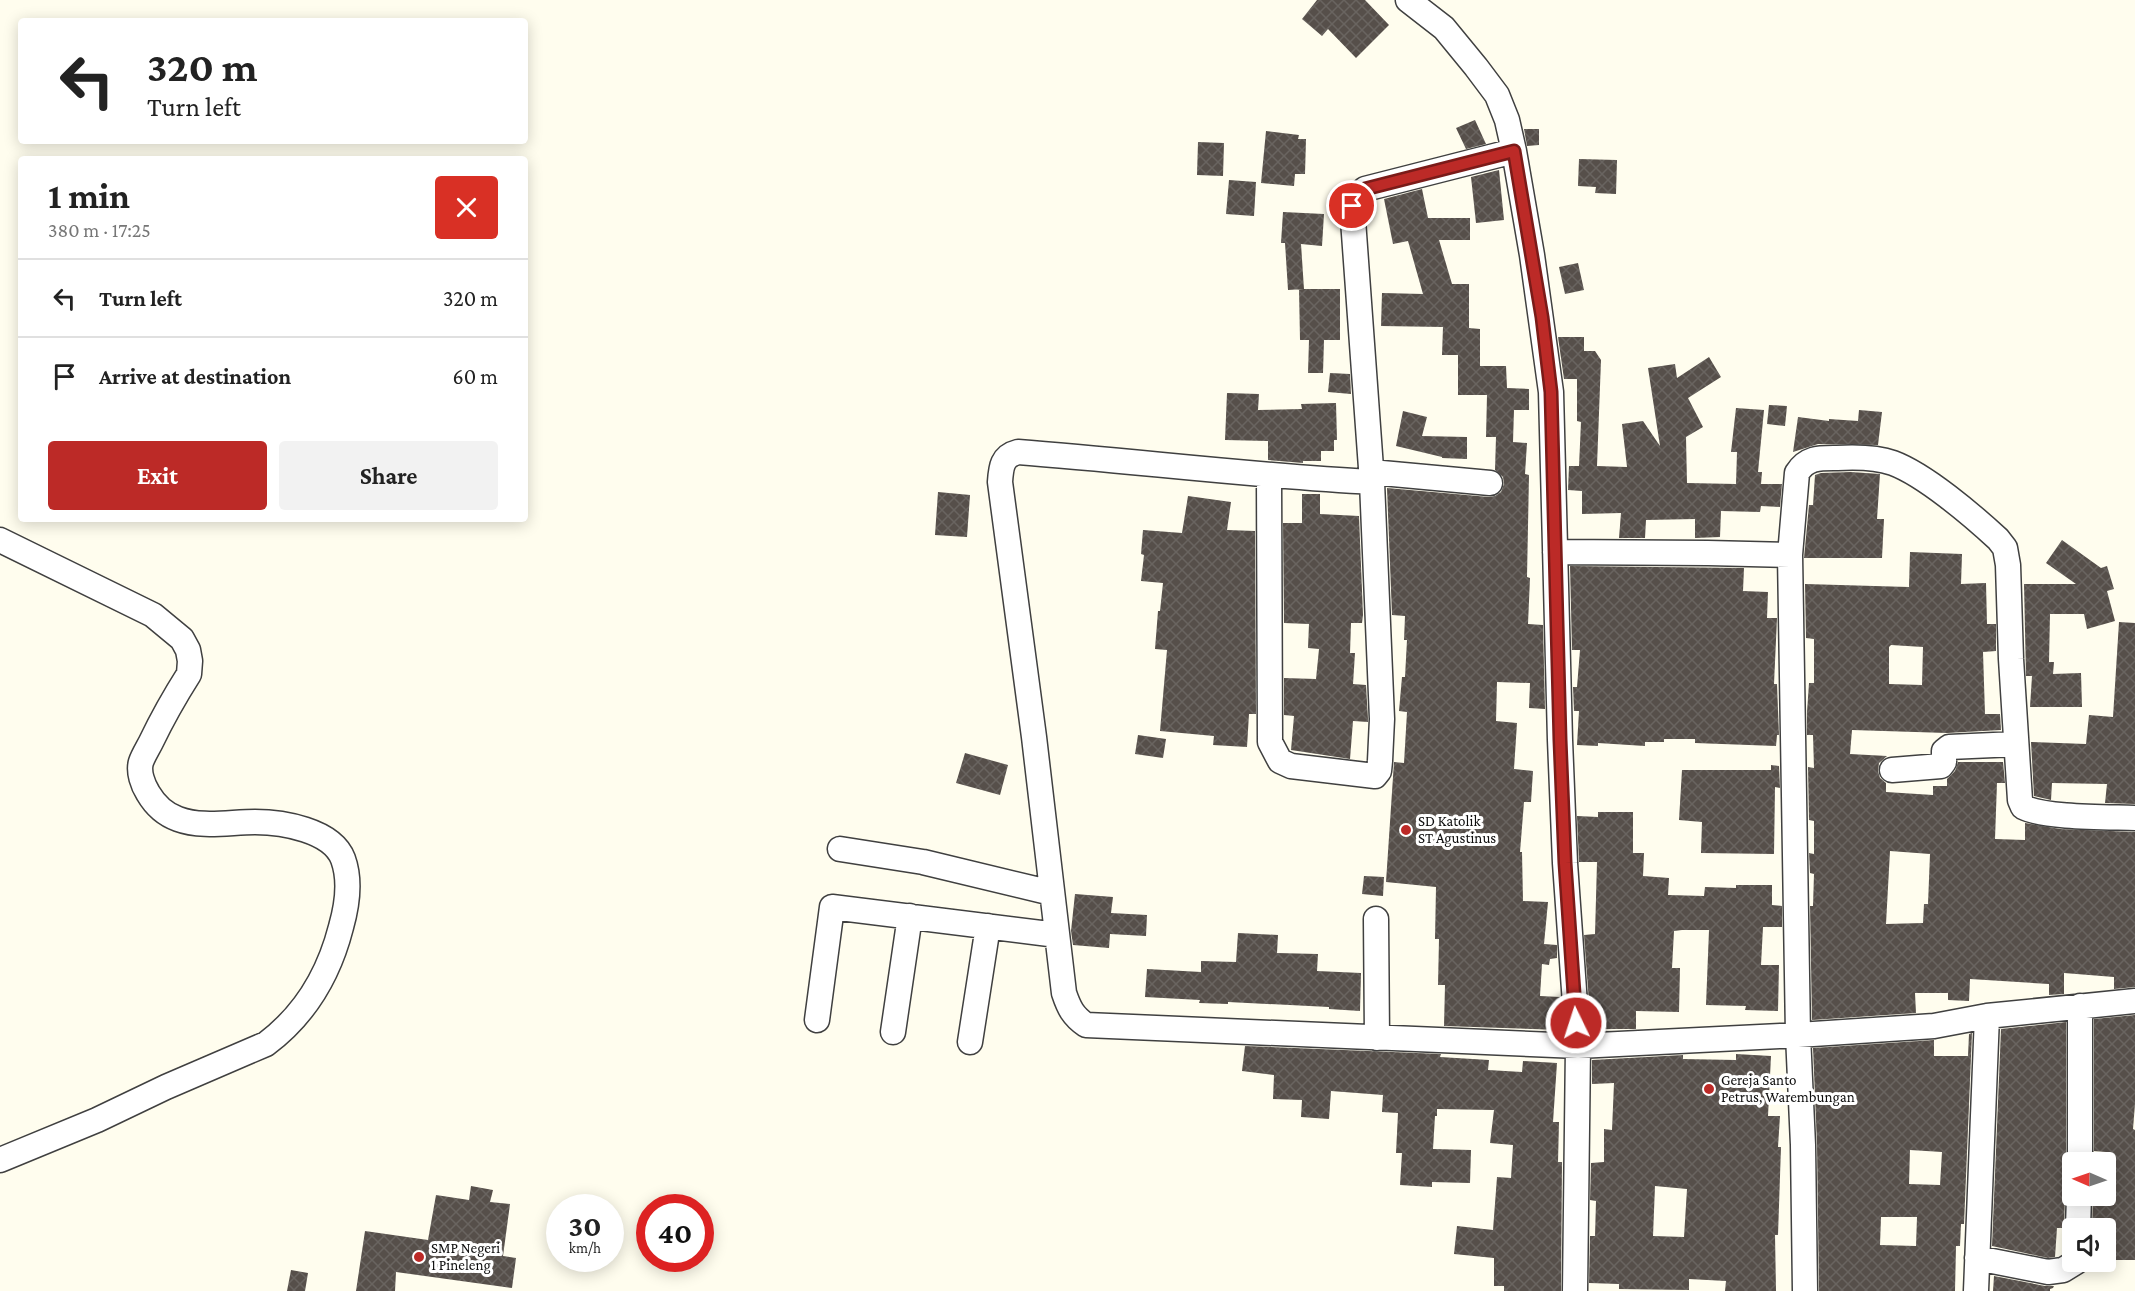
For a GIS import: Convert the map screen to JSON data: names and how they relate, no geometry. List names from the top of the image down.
{
  "places": ["SD Katolik ST Agustinus", "Gereja Santo Petrus, Warembungan", "SMP Negeri 1 Pineleng"],
  "north": "left",
  "page": {
    "turn": ["320 m", "Turn left"],
    "heading": ["1 min", "380 m · 17:25"],
    "list": [
      {
        "name": "Turn left",
        "value": "320 m"
      },
      {
        "name": "Arrive at destination",
        "value": "60 m"
      }
    ],
    "buttons": ["Exit", "Share"],
    "speed": "30 km/h",
    "limit": "40"
  }
}
